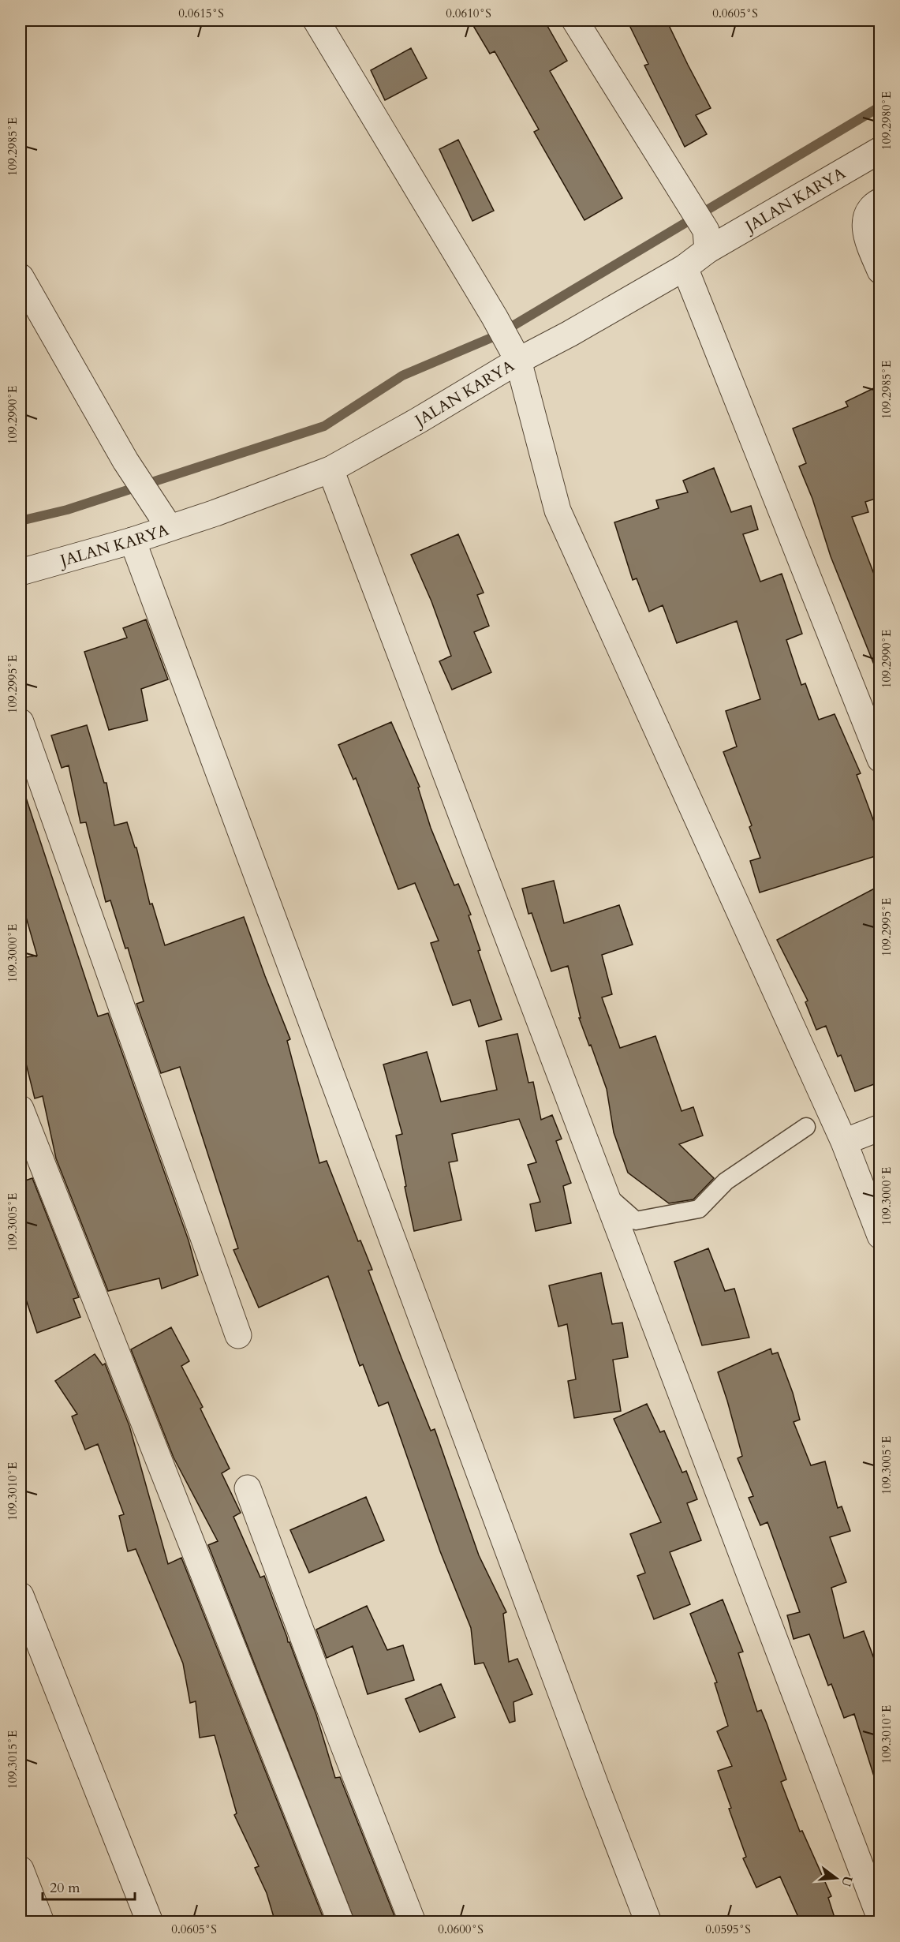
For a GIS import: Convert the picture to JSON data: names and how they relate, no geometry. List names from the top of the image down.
{
  "streets": {
    "street": ["JALAN KARYA"]
  },
  "scale_bar": "20 m",
  "north": "right",
  "coordinates": [
    "0.0615°S",
    "0.0610°S",
    "0.0605°S",
    "109.2980°E",
    "109.2985°E",
    "109.2990°E",
    "109.2995°E",
    "109.3000°E",
    "109.3005°E",
    "109.3010°E",
    "109.3015°E",
    "0.0600°S",
    "0.0595°S"
  ]
}
